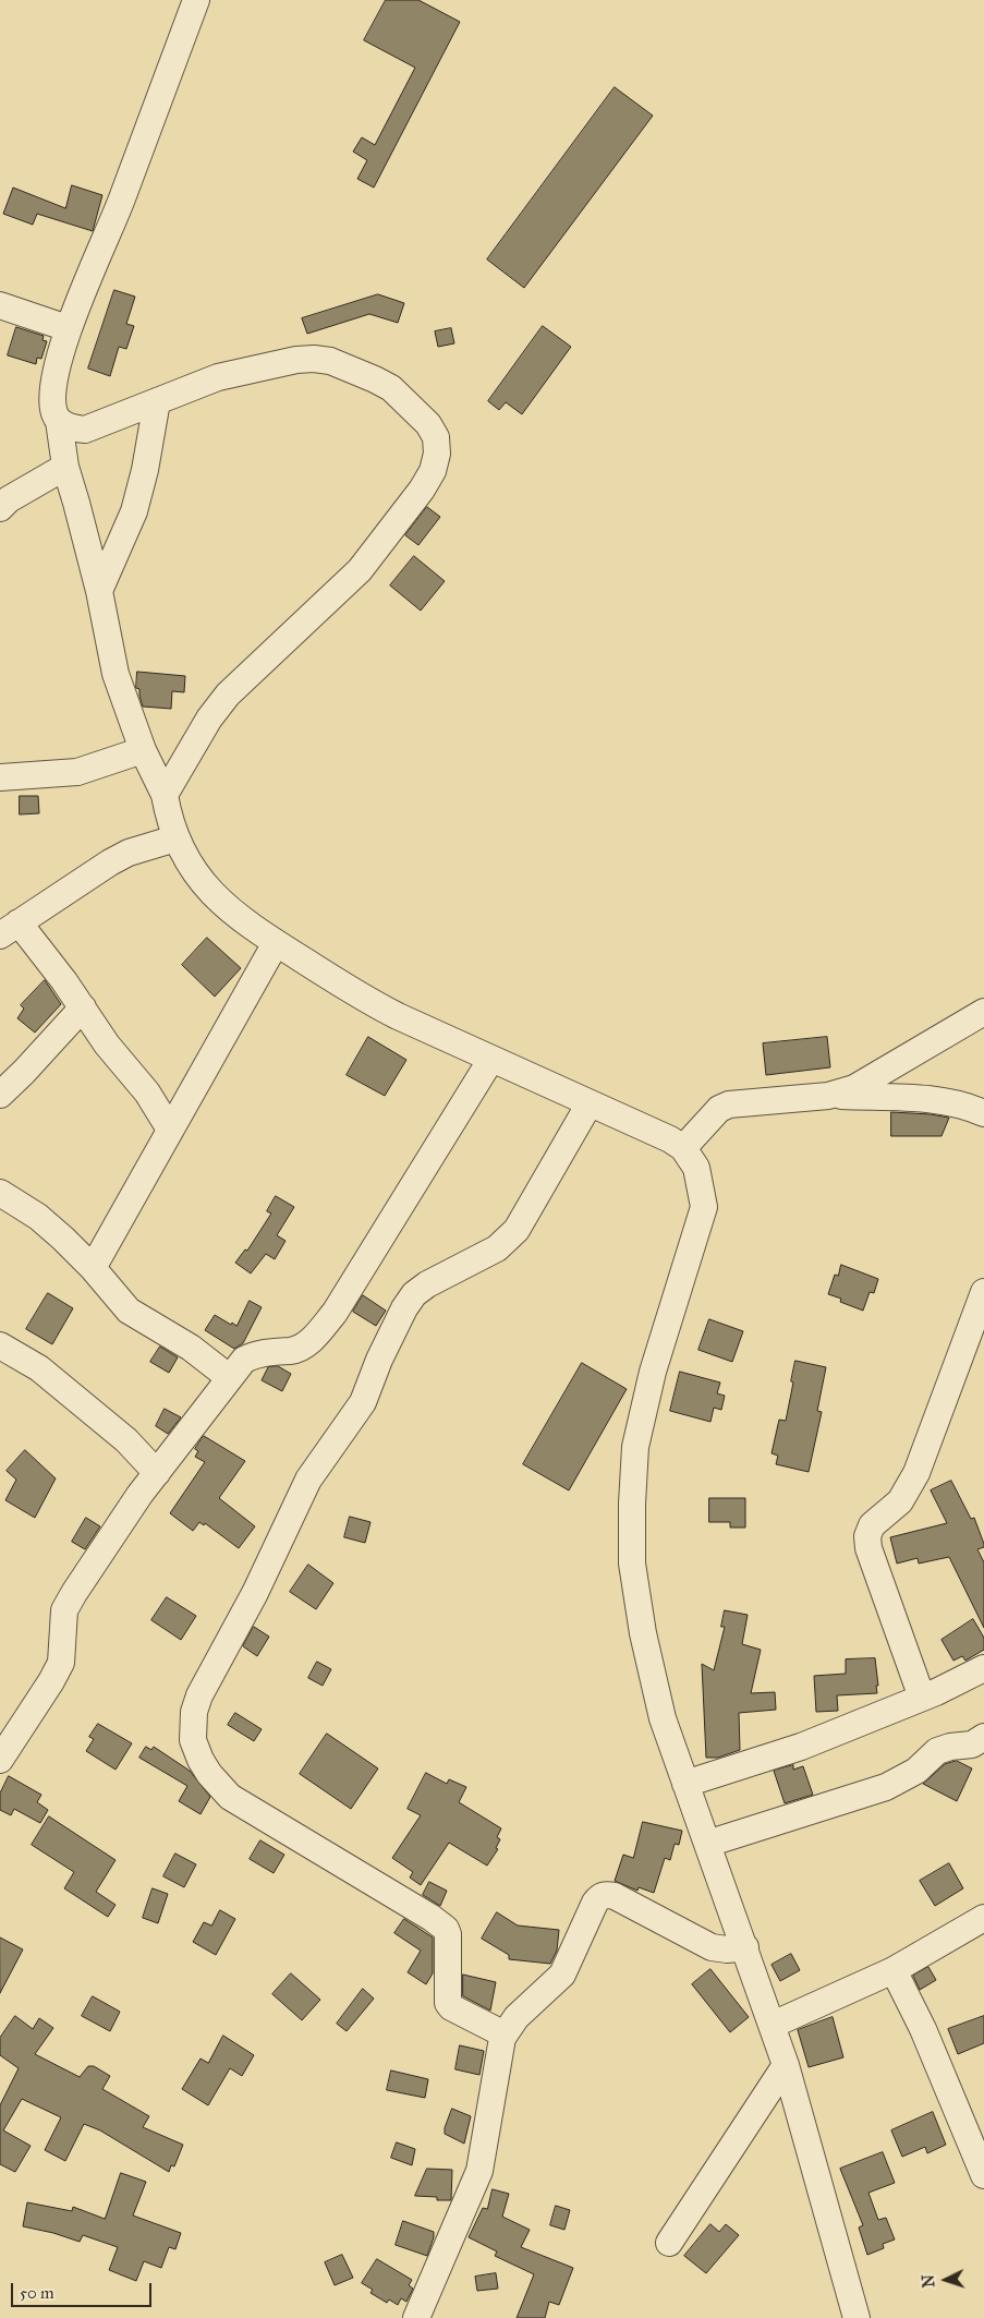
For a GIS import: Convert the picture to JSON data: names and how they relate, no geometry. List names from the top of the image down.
{
  "scale_bar": "50 m",
  "north": "left"
}
